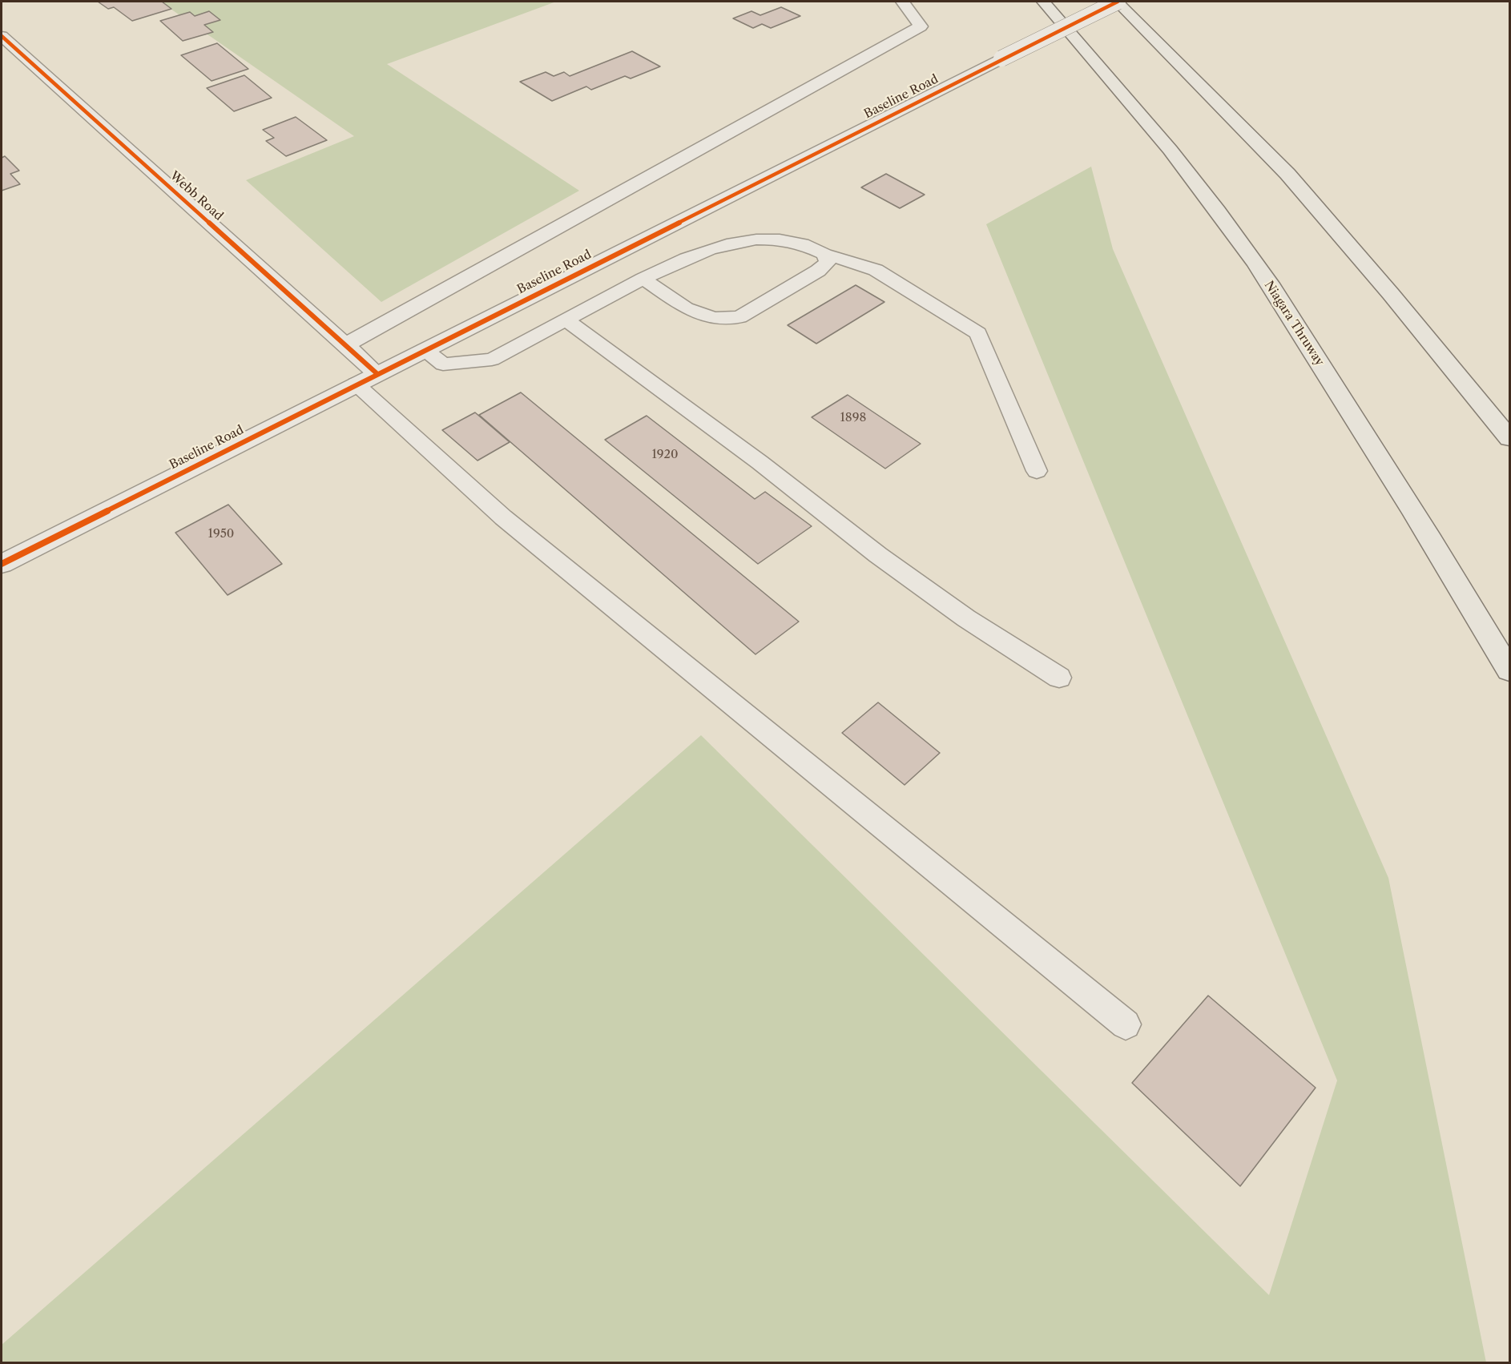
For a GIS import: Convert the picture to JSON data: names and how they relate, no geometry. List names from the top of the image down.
{
  "streets": {
    "highway": ["Niagara Thruway"],
    "street": ["Baseline Road", "Webb Road"]
  },
  "crossings": [
    ["Baseline Road", "Webb Road"]
  ],
  "house_numbers": ["1898", "1920", "1950"]
}
